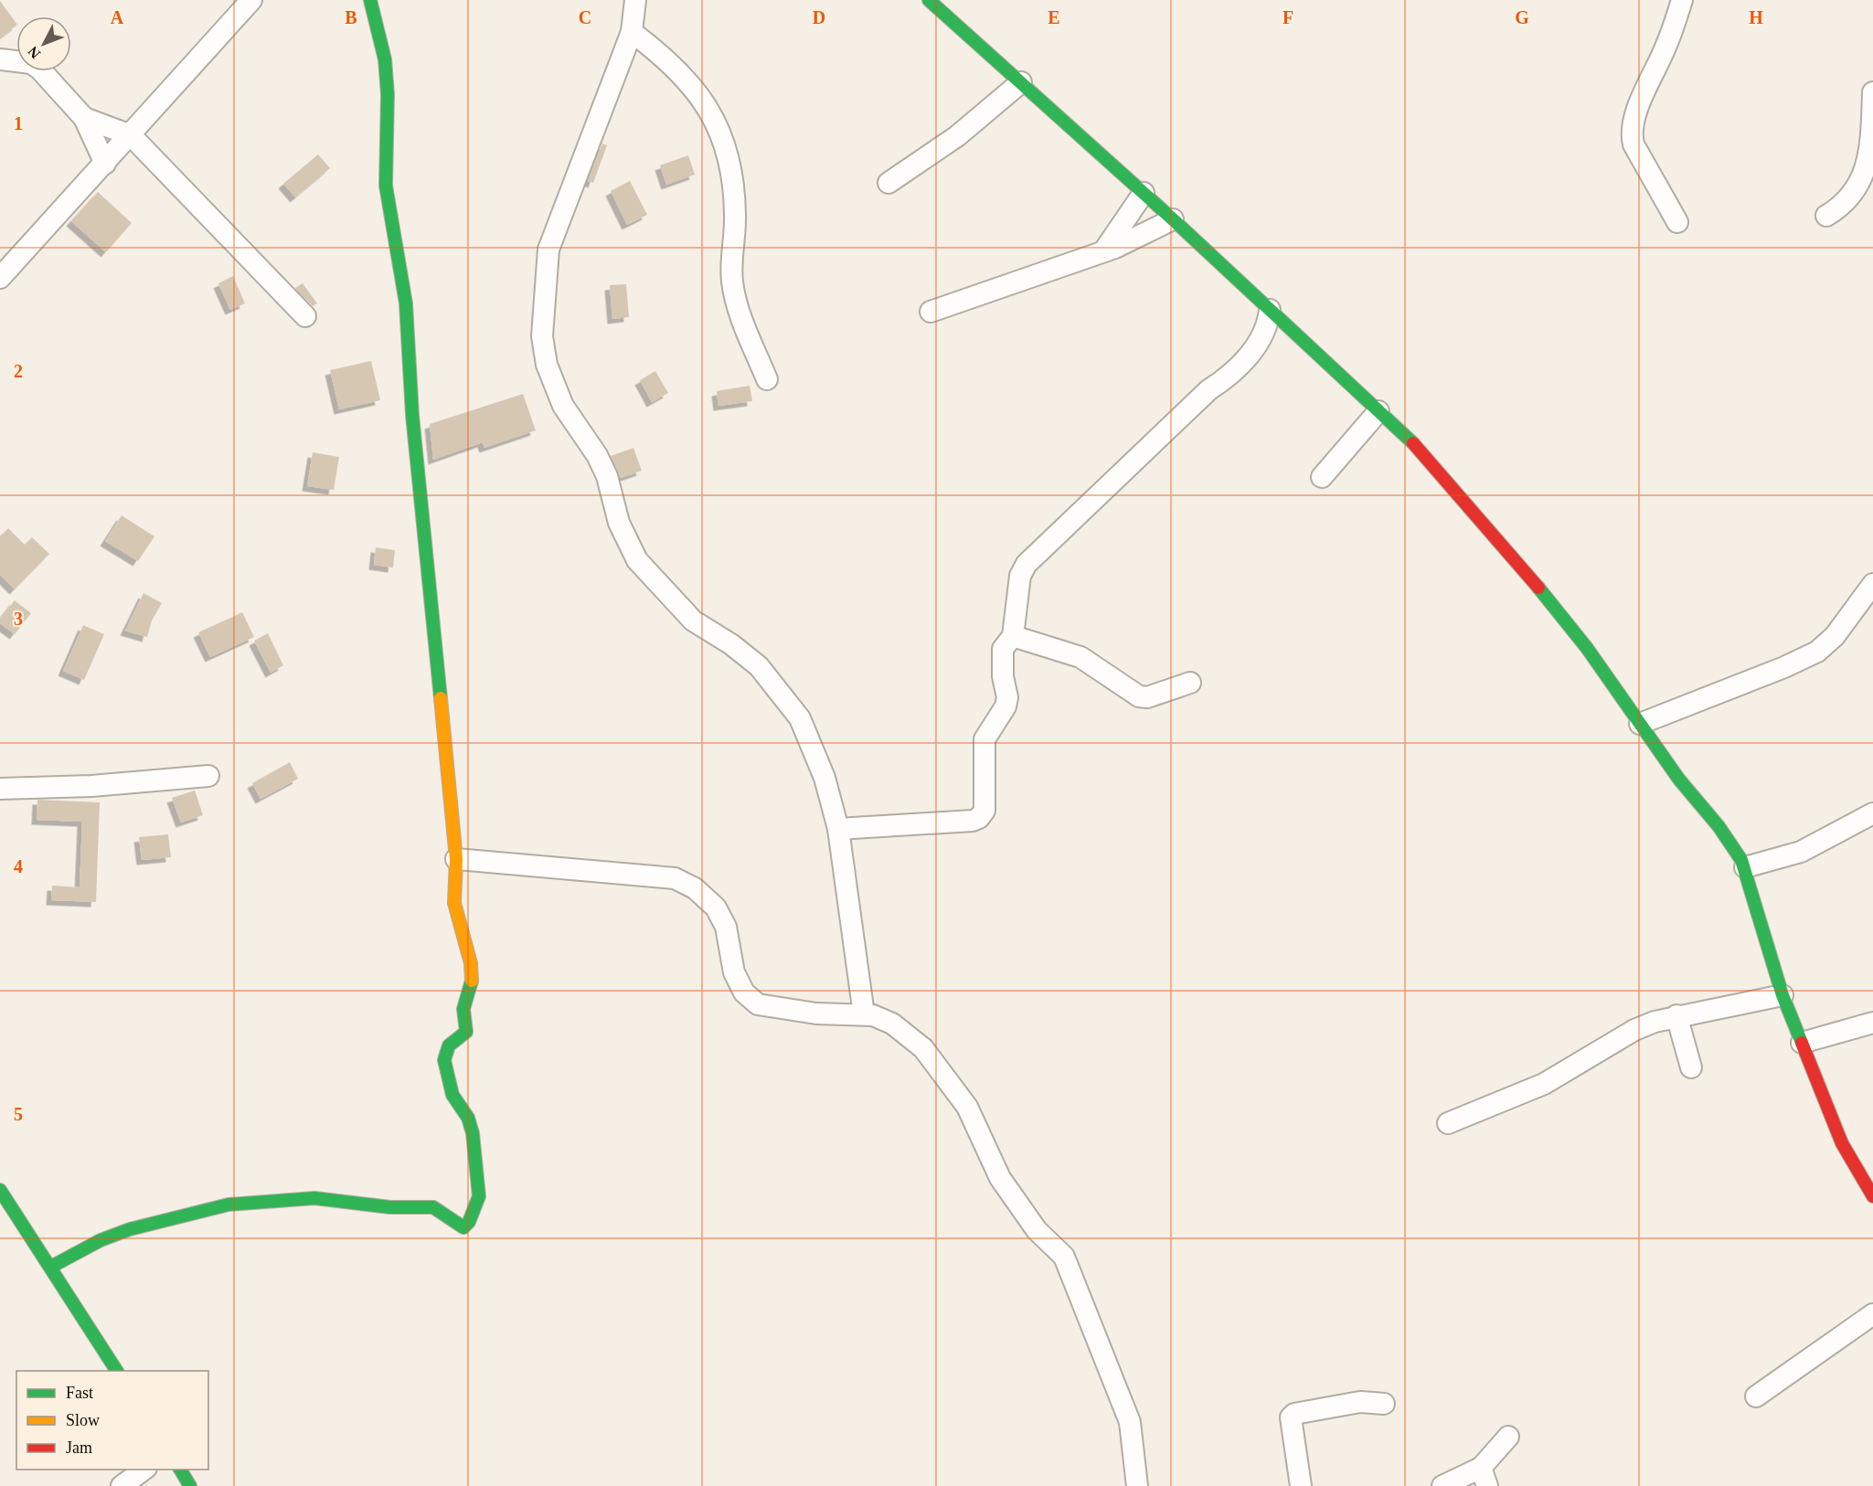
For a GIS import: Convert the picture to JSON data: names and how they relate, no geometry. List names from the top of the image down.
{
  "legend": ["Fast", "Slow", "Jam"],
  "north": "bottom left",
  "grid": {
    "columns": [
      "A",
      "B",
      "C",
      "D",
      "E",
      "F",
      "G",
      "H"
    ],
    "rows": [
      "1",
      "2",
      "3",
      "4",
      "5"
    ]
  }
}
